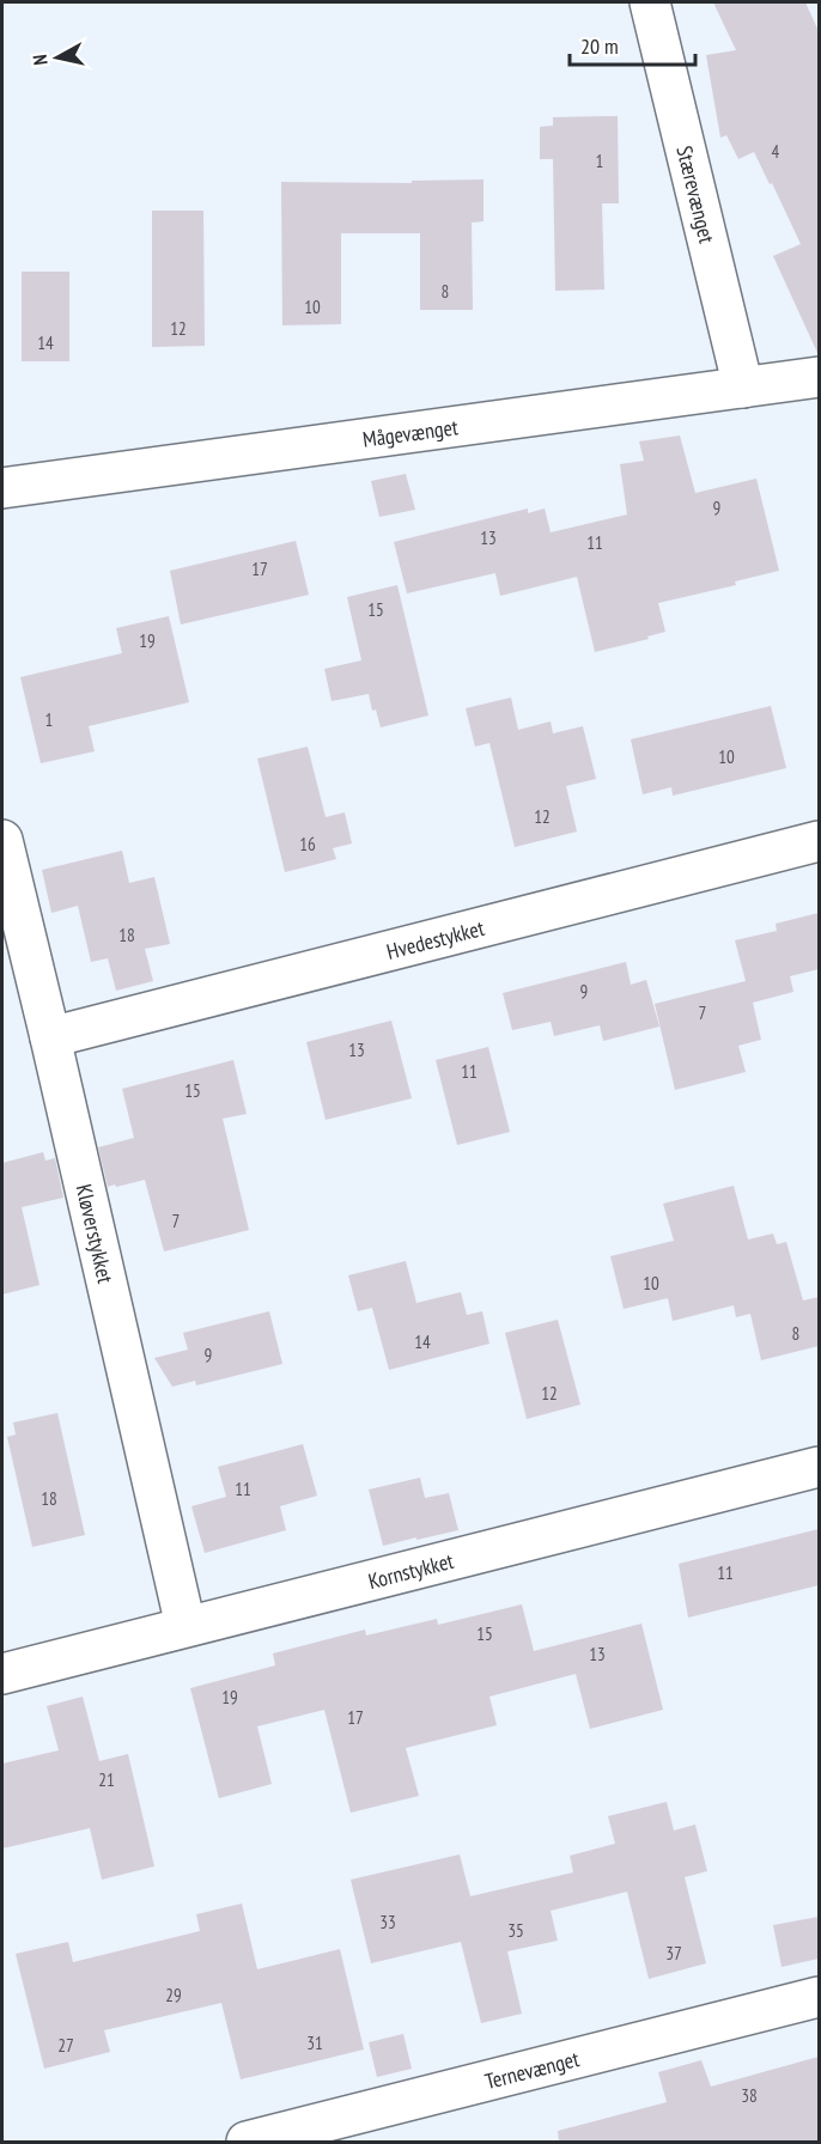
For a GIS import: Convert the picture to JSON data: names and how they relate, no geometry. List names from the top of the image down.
{
  "streets": {
    "street": [
      "Stærevænget",
      "Mågevænget",
      "Hvedestykket",
      "Kløverstykket",
      "Kornstykket",
      "Ternevænget"
    ]
  },
  "crossings": [
    ["Stærevænget", "Mågevænget"],
    ["Hvedestykket", "Kløverstykket"],
    ["Kløverstykket", "Kornstykket"]
  ],
  "house_numbers": [
    "4",
    "1",
    "8",
    "10",
    "12",
    "14",
    "9",
    "13",
    "11",
    "17",
    "15",
    "19",
    "1",
    "10",
    "12",
    "16",
    "18",
    "9",
    "7",
    "13",
    "11",
    "15",
    "7",
    "10",
    "8",
    "14",
    "9",
    "12",
    "11",
    "18",
    "11",
    "15",
    "13",
    "19",
    "17",
    "21",
    "33",
    "35",
    "37",
    "29",
    "31",
    "27",
    "38"
  ],
  "scale_bar": "20 m",
  "north": "left"
}
